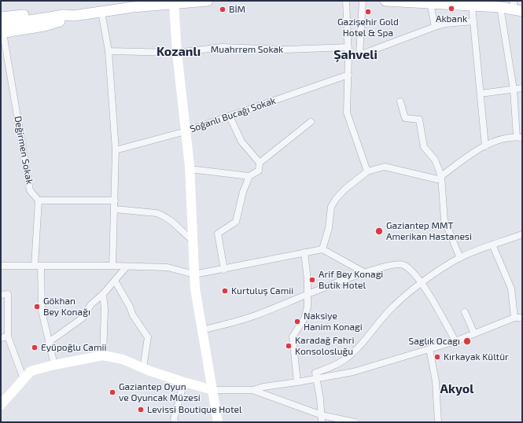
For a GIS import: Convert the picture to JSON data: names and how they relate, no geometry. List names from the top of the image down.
{
  "streets": {
    "street": ["Muahrrem Sokak", "Soğanlı Bucağı Sokak", "Değirmen Sokak"]
  },
  "districts": ["Kozanlı", "Şahveli", "Akyol"],
  "places": [
    "Akbank",
    "BİM",
    "Gazişehir Gold Hotel & Spa",
    "Gaziantep MMT Amerikan Hastanesi",
    "Arif Bey Konagi Butik Hotel",
    "Kurtuluş Camii",
    "Gökhan Bey Konağı",
    "Naksiye Hanim Konagi",
    "Saglık Ocagı",
    "Karadağ Fahri Konsolosluğu",
    "Eyüpoğlu Camii",
    "Kırkayak Kültür",
    "Gaziantep Oyun ve Oyuncak Müzesi",
    "Levissi Boutique Hotel"
  ]
}
